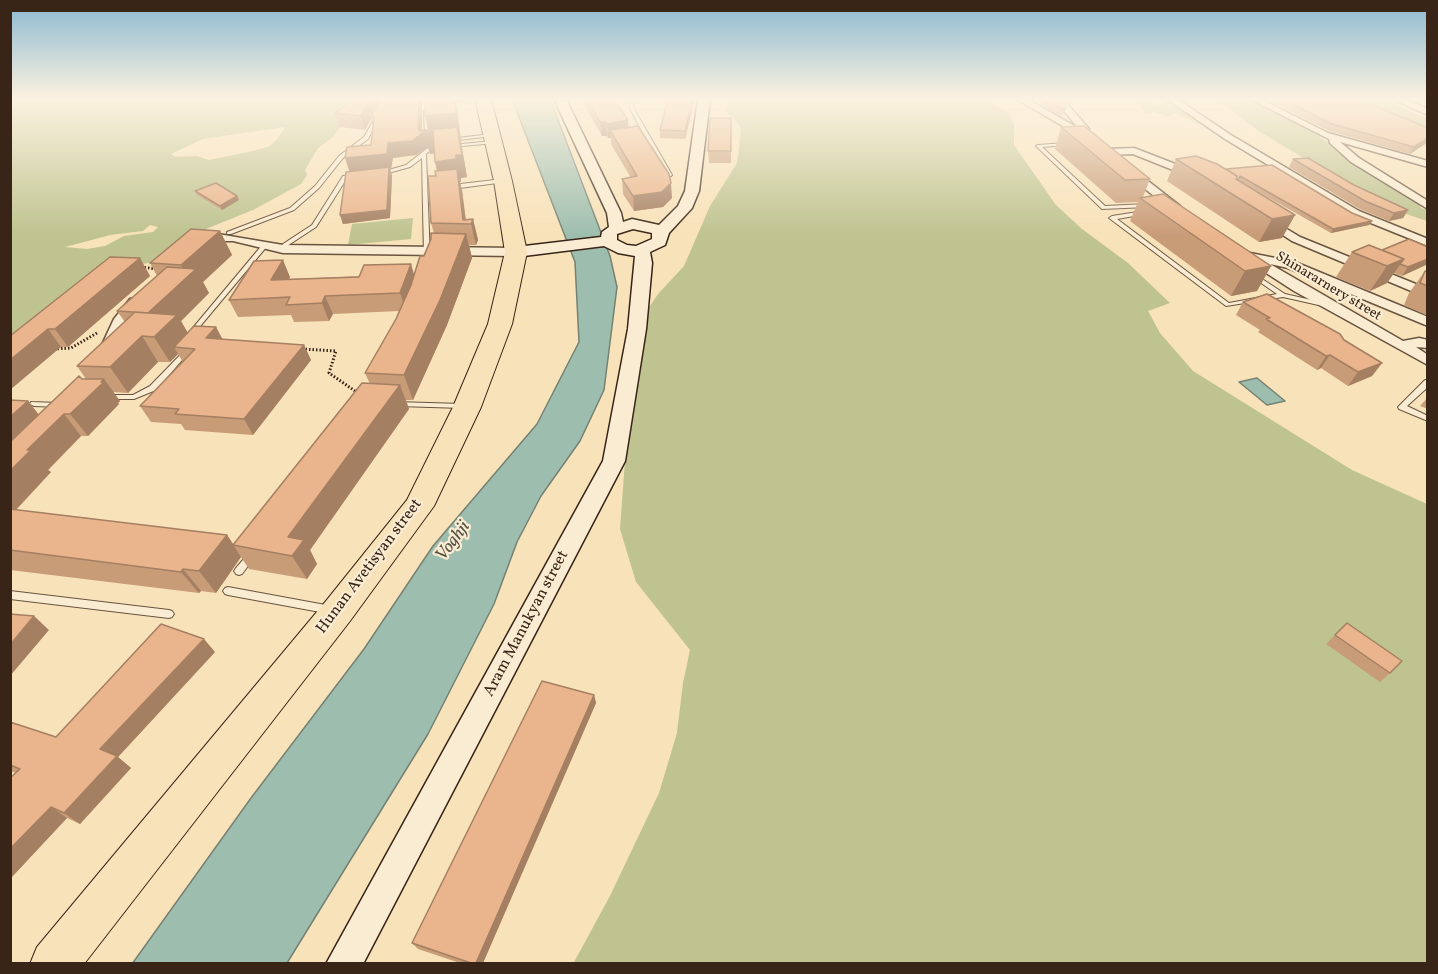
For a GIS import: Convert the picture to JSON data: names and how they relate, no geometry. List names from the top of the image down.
{
  "streets": {
    "highway": ["Hunan Avetisyan street"],
    "street": ["Shinararnery street", "Aram Manukyan street"]
  },
  "water": ["Voghji"]
}
